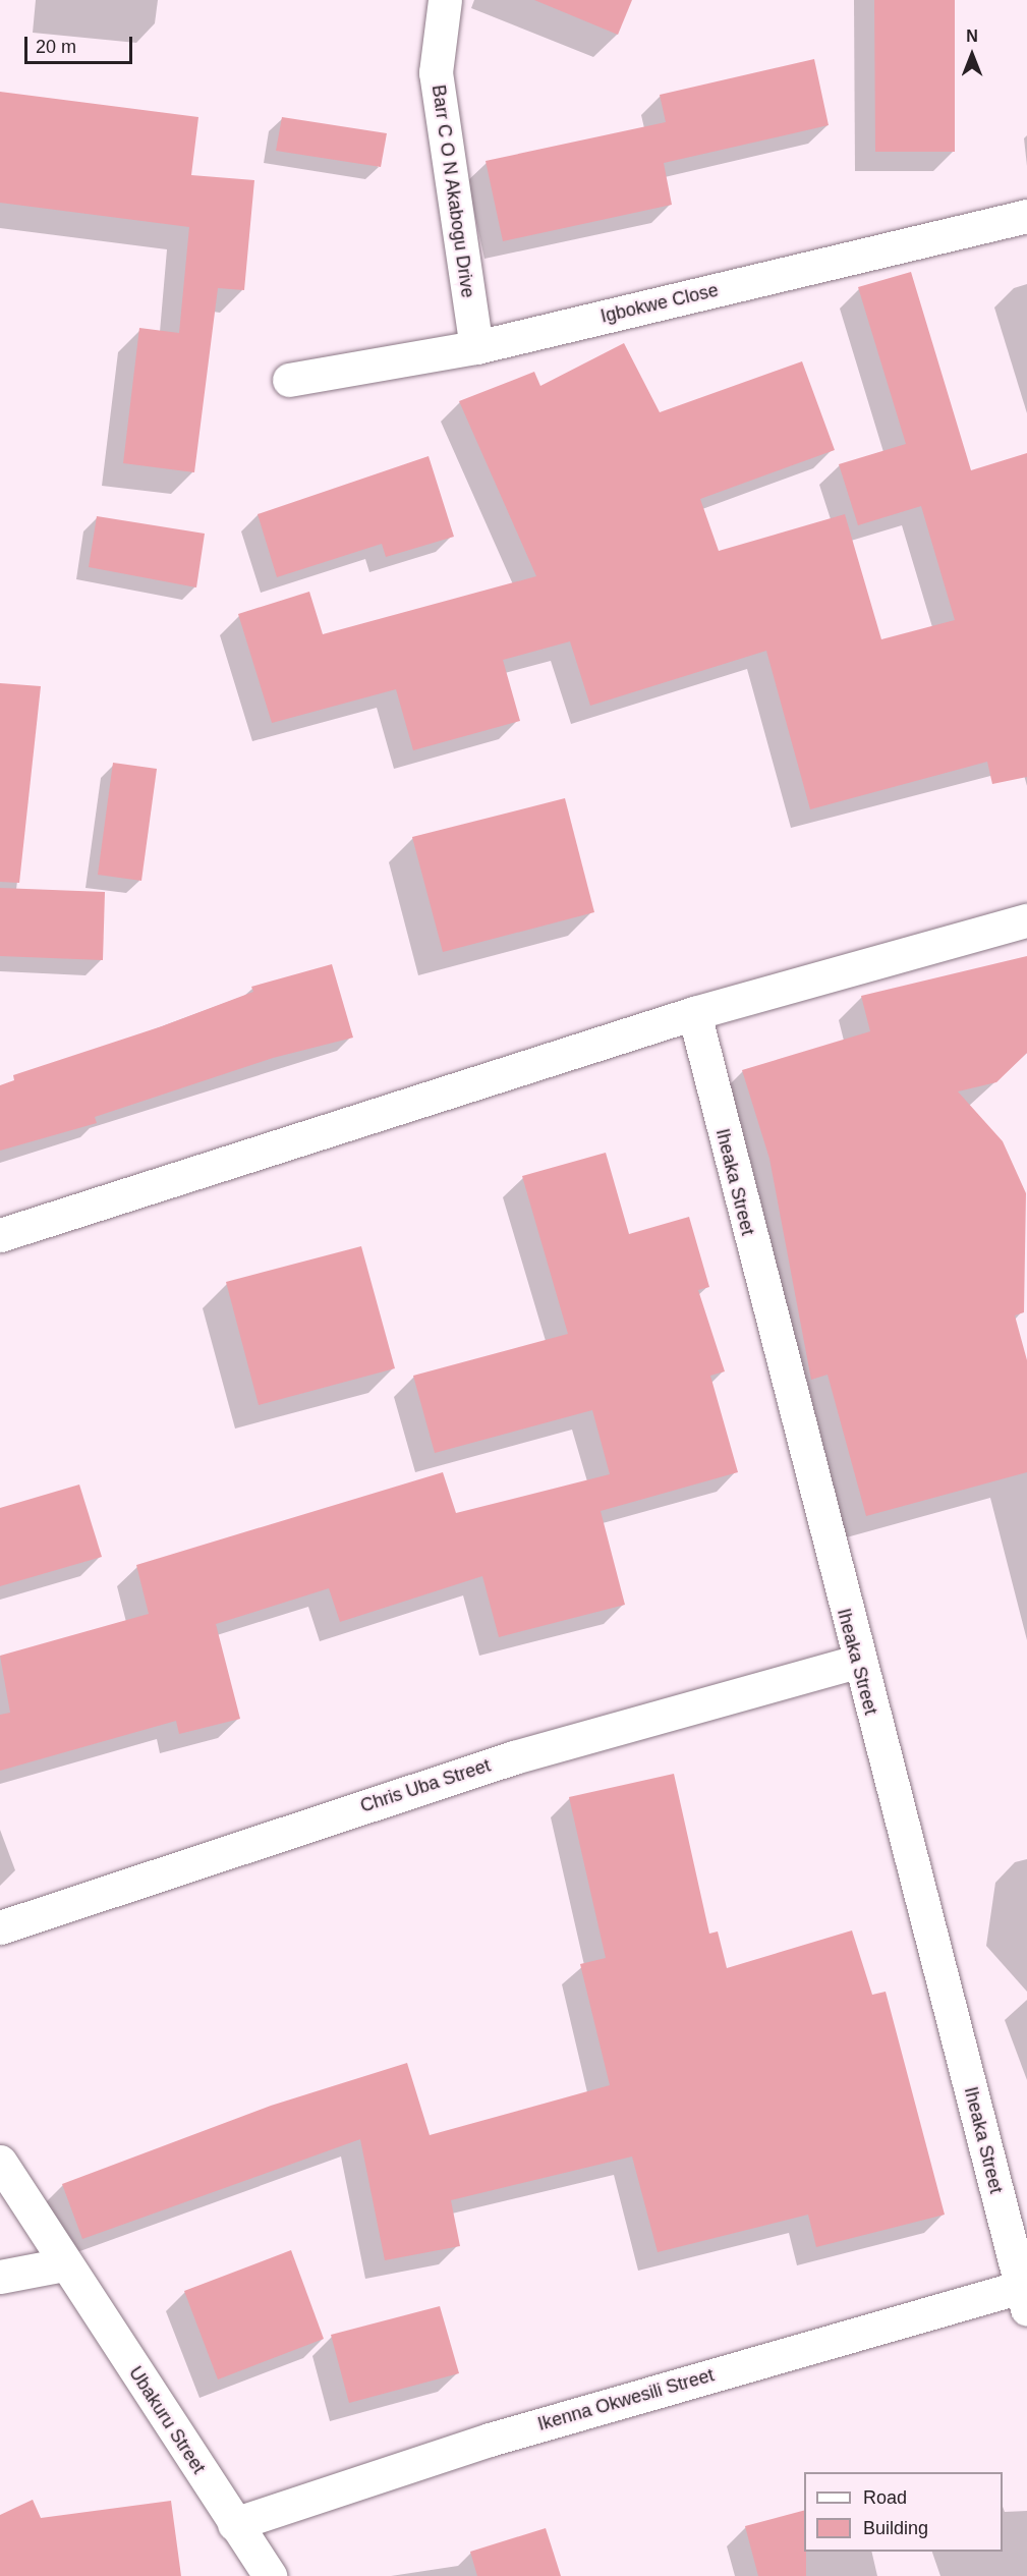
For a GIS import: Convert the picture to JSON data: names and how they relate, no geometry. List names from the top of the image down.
{
  "streets": {
    "street": [
      "Barr C O N Akabogu Drive",
      "Igbokwe Close",
      "Iheaka Street",
      "Chris Uba Street",
      "Ikenna Okwesili Street",
      "Ubakuru Street"
    ]
  },
  "crossings": [
    ["Barr C O N Akabogu Drive", "Igbokwe Close"],
    ["Iheaka Street", "Chris Uba Street"],
    ["Iheaka Street", "Ikenna Okwesili Street"],
    ["Ikenna Okwesili Street", "Ubakuru Street"]
  ],
  "legend": ["Road", "Building"],
  "scale_bar": "20 m",
  "north": "top"
}
